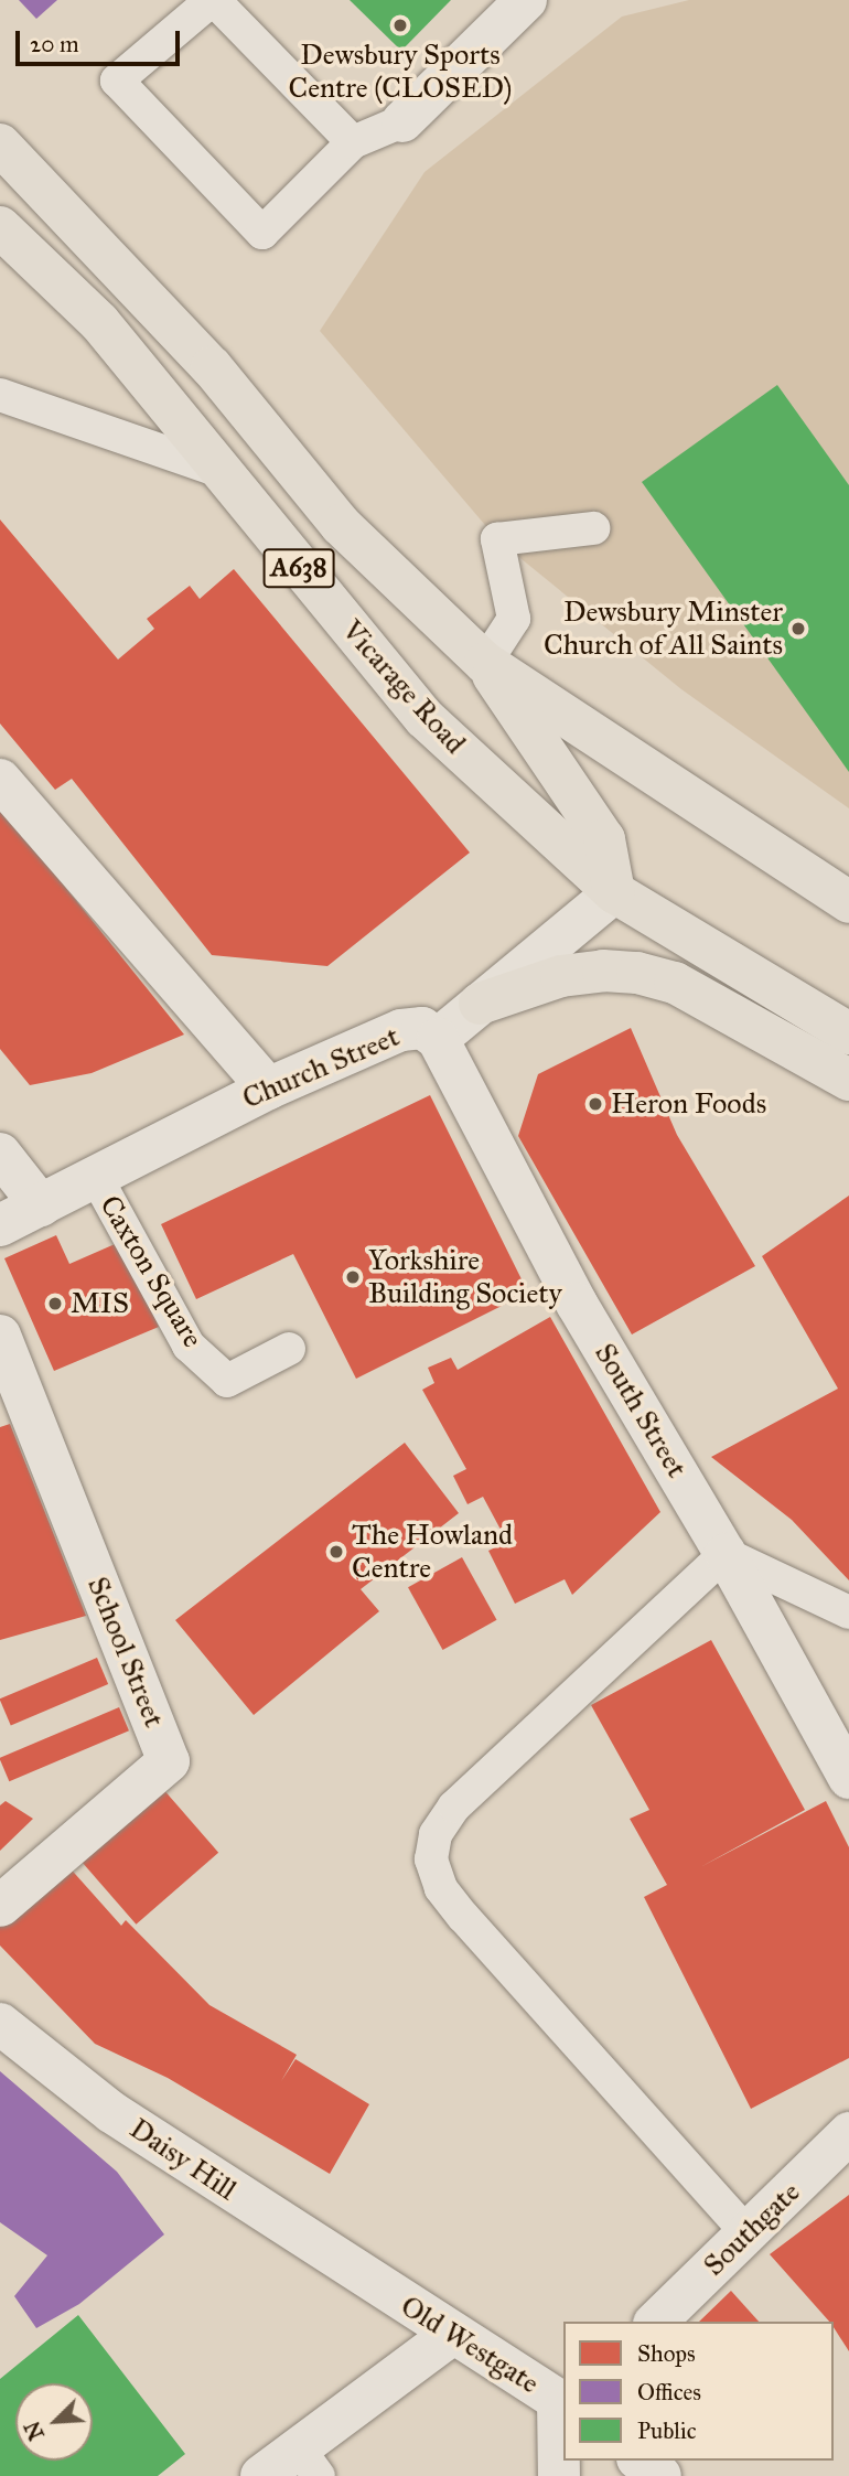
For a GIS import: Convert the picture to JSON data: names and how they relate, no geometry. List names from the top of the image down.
{
  "streets": {
    "highway": ["A638", "Vicarage Road"],
    "street": [
      "Church Street",
      "South Street",
      "School Street",
      "Daisy Hill",
      "Southgate",
      "Old Westgate"
    ],
    "lane": ["Caxton Square"]
  },
  "crossings": [
    ["Vicarage Road", "Church Street"],
    ["Church Street", "Caxton Square"],
    ["Church Street", "South Street"],
    ["Daisy Hill", "Old Westgate"]
  ],
  "places": [
    "Dewsbury Sports Centre (CLOSED)",
    "Dewsbury Minster Church of All Saints",
    "Heron Foods",
    "Yorkshire Building Society",
    "MIS",
    "The Howland Centre"
  ],
  "legend": ["Shops", "Offices", "Public"],
  "scale_bar": "20 m",
  "north": "bottom left"
}
